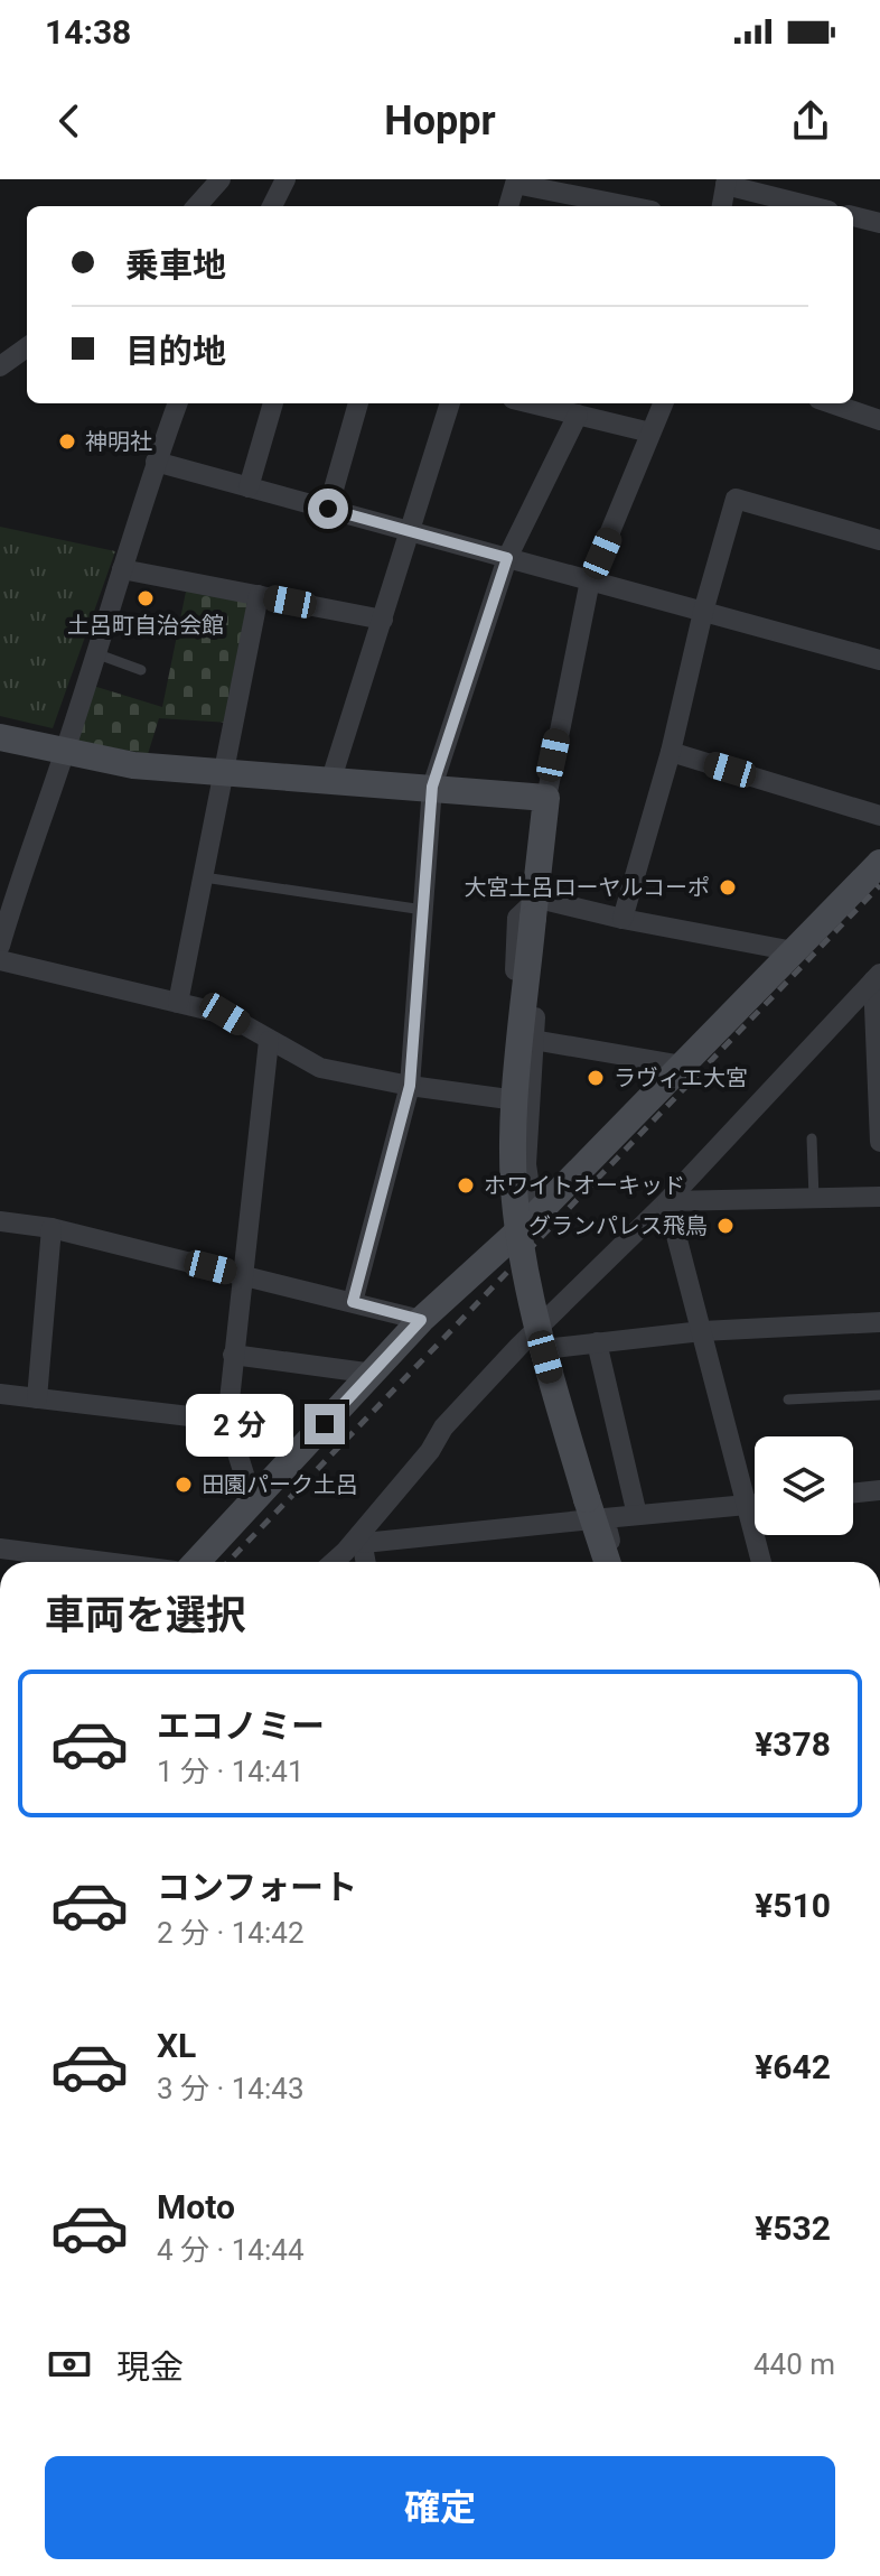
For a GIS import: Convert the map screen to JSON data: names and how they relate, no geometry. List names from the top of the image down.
{
  "places": [
    "神明社",
    "土呂町自治会館",
    "大宮土呂ローヤルコーポ",
    "ラヴィエ大宮",
    "ホワイトオーキッド",
    "グランパレス飛鳥",
    "田園パーク土呂"
  ],
  "page": {
    "status": "14:38",
    "header": "Hoppr",
    "banner": ["乗車地", "目的地"],
    "bubble": "2 分",
    "heading": "車両を選択",
    "list": [
      {
        "name": "エコノミー",
        "note": "1 分 · 14:41",
        "value": "¥378"
      },
      {
        "name": "コンフォート",
        "note": "2 分 · 14:42",
        "value": "¥510"
      },
      {
        "name": "XL",
        "note": "3 分 · 14:43",
        "value": "¥642"
      },
      {
        "name": "Moto",
        "note": "4 分 · 14:44",
        "value": "¥532"
      }
    ],
    "pay": ["現金", "440 m"],
    "buttons": "確定"
  }
}
